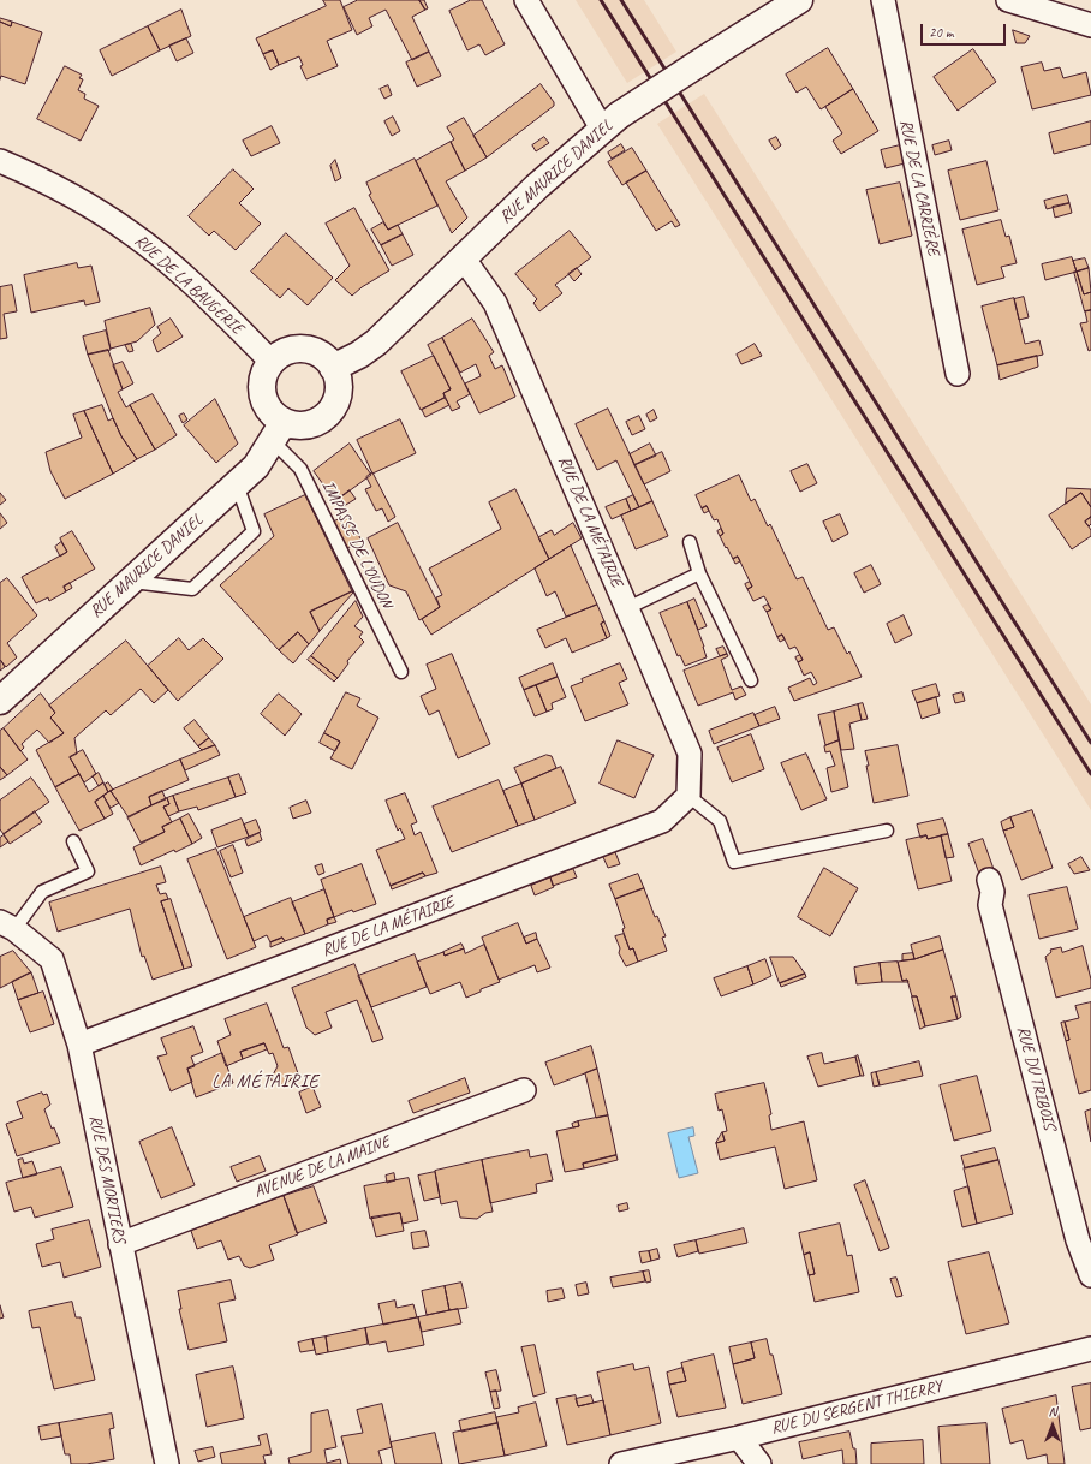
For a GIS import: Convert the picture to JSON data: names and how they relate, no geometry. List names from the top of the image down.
{
  "streets": {
    "street": [
      "RUE MAURICE DANIEL",
      "RUE DE LA CARRIÈRE",
      "RUE DE LA BAUGERIE",
      "RUE DE LA MÉTAIRIE",
      "RUE DU TRIBOIS",
      "AVENUE DE LA MAINE",
      "RUE DES MORTIERS",
      "RUE DU SERGENT THIERRY"
    ],
    "lane": ["IMPASSE DE L'OUDON"]
  },
  "crossings": [
    ["RUE MAURICE DANIEL", "RUE DE LA BAUGERIE"],
    ["RUE MAURICE DANIEL", "RUE DE LA MÉTAIRIE"],
    ["RUE MAURICE DANIEL", "IMPASSE DE L'OUDON"],
    ["RUE DE LA BAUGERIE", "IMPASSE DE L'OUDON"],
    ["RUE DE LA MÉTAIRIE", "RUE DES MORTIERS"],
    ["AVENUE DE LA MAINE", "RUE DES MORTIERS"]
  ],
  "districts": ["LA MÉTAIRIE"],
  "scale_bar": "20 m",
  "north": "top"
}
